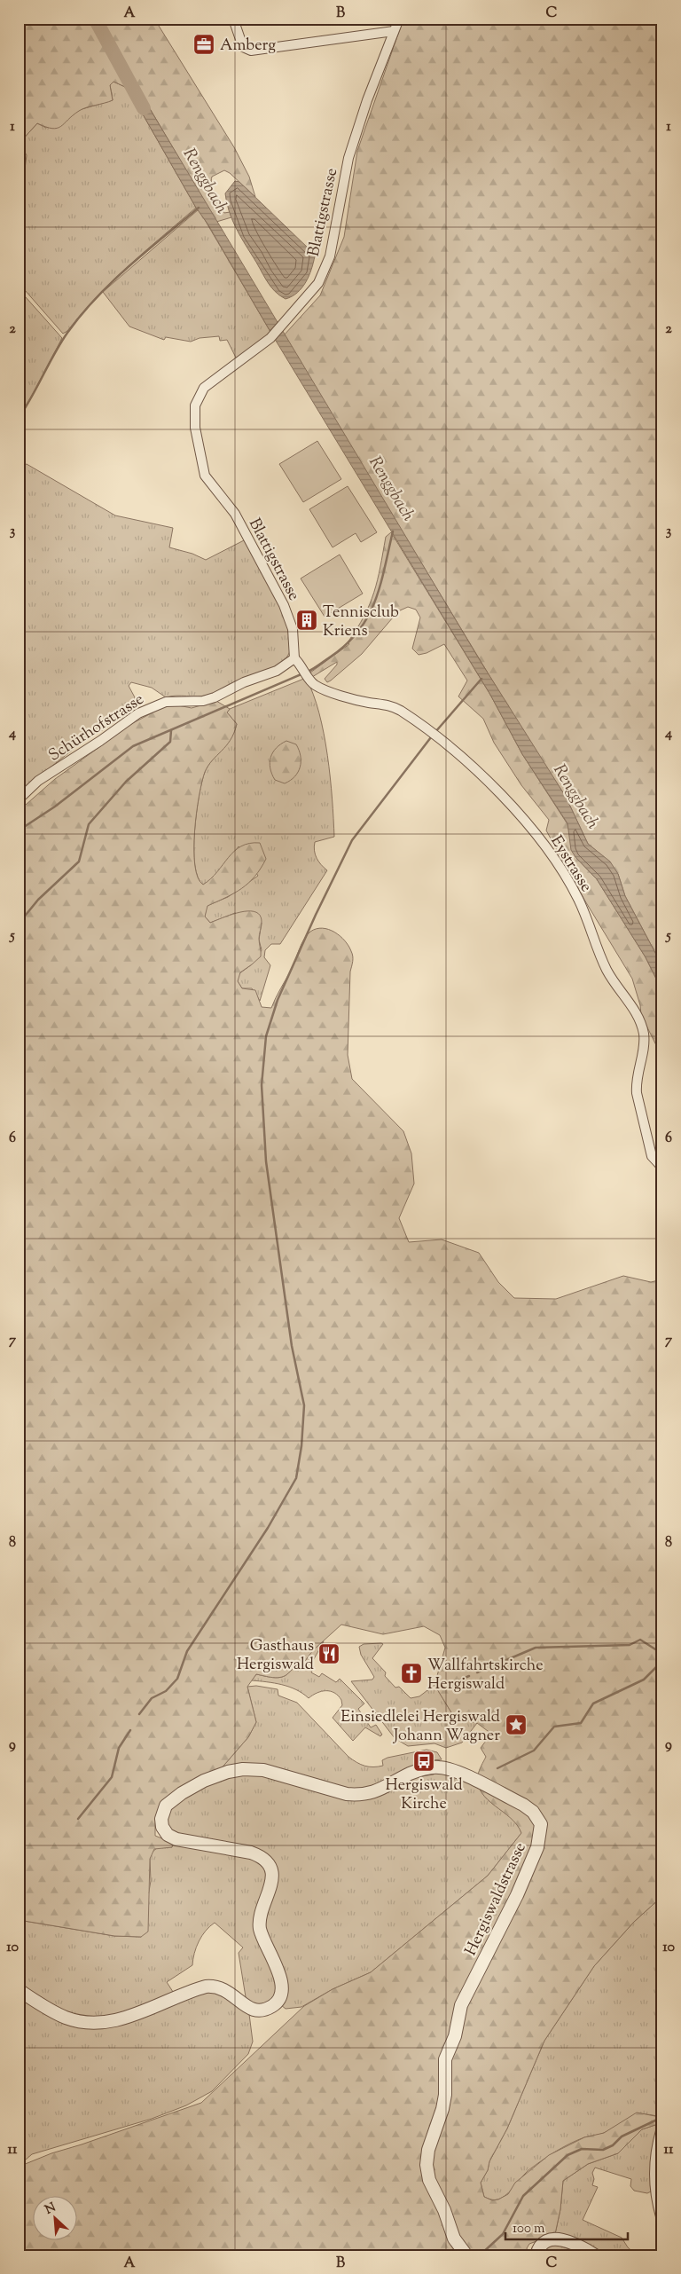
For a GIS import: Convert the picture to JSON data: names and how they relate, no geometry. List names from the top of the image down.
{
  "streets": {
    "street": [
      "Blattigstrasse",
      "Schürhofstrasse",
      "Eystrasse",
      "Hergiswaldstrasse"
    ]
  },
  "crossings": [
    ["Blattigstrasse", "Schürhofstrasse"],
    ["Blattigstrasse", "Eystrasse"],
    ["Schürhofstrasse", "Eystrasse"]
  ],
  "water": ["Renggbach"],
  "places": {
    "office": ["Amberg"],
    "building": ["Tennisclub Kriens"],
    "restaurant": ["Gasthaus Hergiswald"],
    "church": ["Wallfahrtskirche Hergiswald"],
    "place": ["Einsiedlelei Hergiswald Johann Wagner"],
    "bus stop": ["Hergiswald Kirche"]
  },
  "scale_bar": "100 m",
  "north": "top left",
  "grid": {
    "columns": ["A", "B", "C"],
    "rows": [
      "1",
      "2",
      "3",
      "4",
      "5",
      "6",
      "7",
      "8",
      "9",
      "10",
      "11"
    ]
  }
}
